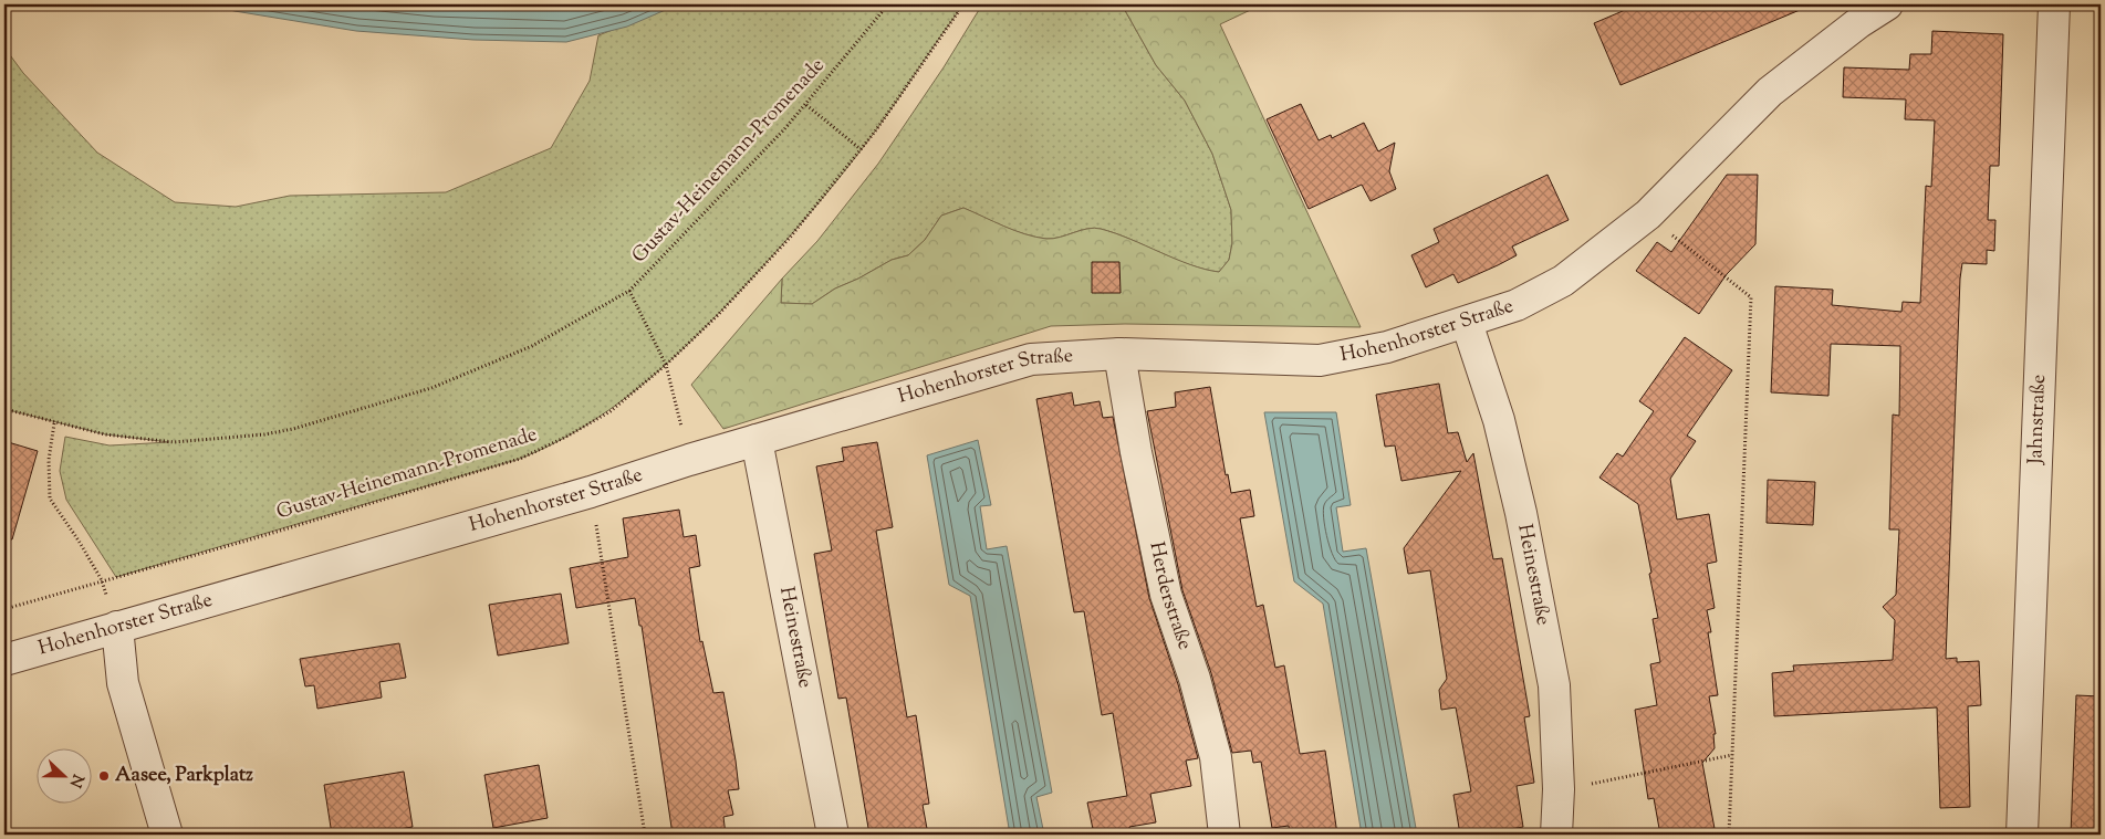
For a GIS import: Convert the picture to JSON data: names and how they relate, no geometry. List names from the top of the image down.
{
  "streets": {
    "street": [
      "Hohenhorster Straße",
      "Jahnstraße",
      "Heinestraße",
      "Herderstraße"
    ],
    "path": ["Gustav-Heinemann-Promenade"]
  },
  "crossings": [
    ["Hohenhorster Straße", "Heinestraße"],
    ["Hohenhorster Straße", "Herderstraße"]
  ],
  "places": ["Aasee, Parkplatz"],
  "north": "right"
}
